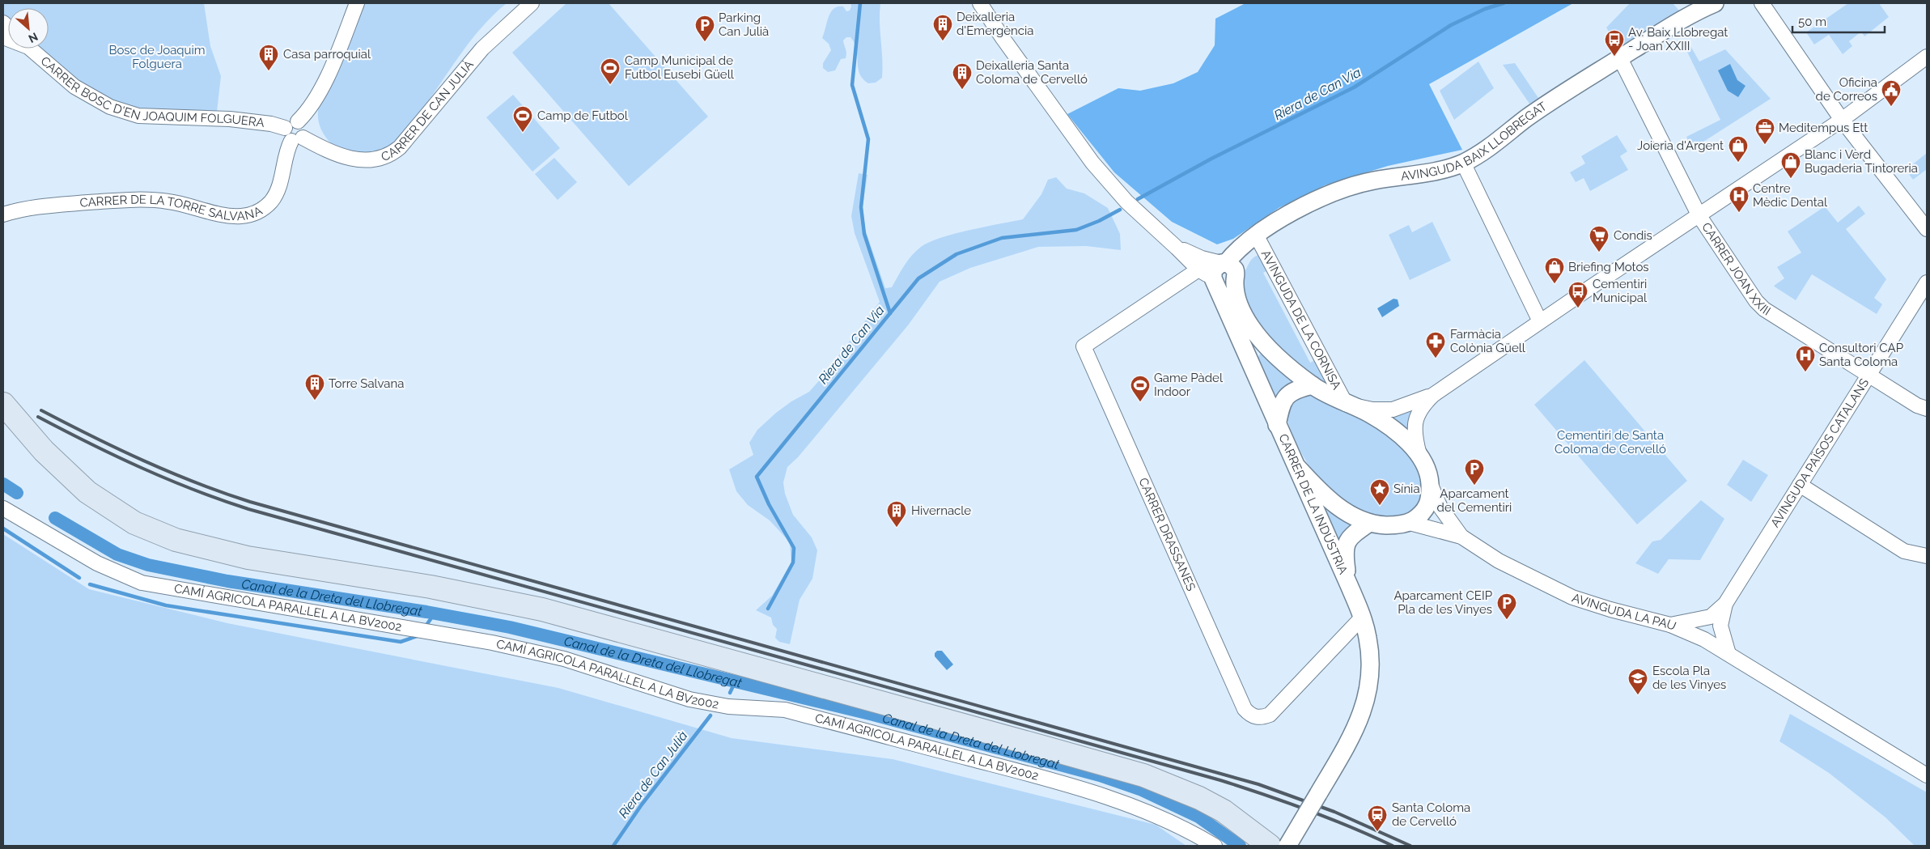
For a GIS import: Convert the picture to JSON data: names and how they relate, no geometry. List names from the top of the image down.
{
  "streets": {
    "street": [
      "CARRER BOSC D'EN JOAQUIM FOLGUERA",
      "CARRER DE CAN JULIÀ",
      "AVINGUDA BAIX LLOBREGAT",
      "CARRER DE LA TORRE SALVANA",
      "CARRER JOAN XXIII",
      "AVINGUDA DE LA CORNISA",
      "AVINGUDA PAÏSOS CATALANS",
      "CARRER DE LA INDÚSTRIA",
      "CARRER DRASSANES",
      "CAMÍ AGRICOLA PARAL·LEL A LA BV2002",
      "AVINGUDA LA PAU"
    ]
  },
  "crossings": [
    ["CARRER BOSC D'EN JOAQUIM FOLGUERA", "CARRER DE CAN JULIÀ"],
    ["CARRER BOSC D'EN JOAQUIM FOLGUERA", "CARRER DE LA TORRE SALVANA"],
    ["CARRER DE CAN JULIÀ", "CARRER DE LA TORRE SALVANA"],
    ["AVINGUDA BAIX LLOBREGAT", "CARRER JOAN XXIII"],
    ["AVINGUDA BAIX LLOBREGAT", "AVINGUDA DE LA CORNISA"],
    ["AVINGUDA BAIX LLOBREGAT", "CARRER DE LA INDÚSTRIA"],
    ["AVINGUDA BAIX LLOBREGAT", "CARRER DRASSANES"],
    ["CARRER JOAN XXIII", "AVINGUDA PAÏSOS CATALANS"],
    ["AVINGUDA PAÏSOS CATALANS", "AVINGUDA LA PAU"],
    ["CARRER DE LA INDÚSTRIA", "CARRER DRASSANES"],
    ["CARRER DE LA INDÚSTRIA", "AVINGUDA LA PAU"]
  ],
  "water": ["Riera de Can Via", "Canal de la Dreta del Llobregat", "Riera de Can Julià"],
  "parks": ["Bosc de Joaquim Folguera", "Cementiri de Santa Coloma de Cervelló"],
  "places": {
    "building": [
      "Deixalleria d'Emergència",
      "Casa parroquial",
      "Deixalleria Santa Coloma de Cervelló",
      "Torre Salvana",
      "Hivernacle"
    ],
    "parking": ["Parking Can Julià", "Aparcament del Cementiri", "Aparcament CEIP Pla de les Vinyes"],
    "bus stop": ["Av. Baix Llobregat - Joan XXIII", "Cementiri Municipal"],
    "sports": ["Camp Municipal de Futbol Eusebi Güell", "Camp de Futbol", "Game Pàdel Indoor"],
    "public building": ["Oficina de Correos"],
    "office": ["Meditempus Ett"],
    "shop": ["Joieria d'Argent", "Blanc i Verd Bugaderia Tintoreria", "Briefing Motos"],
    "hospital": ["Centre Mèdic Dental", "Consultori CAP Santa Coloma"],
    "supermarket": ["Condis"],
    "pharmacy": ["Farmàcia Colònia Güell"],
    "place": ["Sínia"],
    "school or university": ["Escola Pla de les Vinyes"],
    "station": ["Santa Coloma de Cervelló"]
  },
  "scale_bar": "50 m",
  "north": "bottom right"
}
